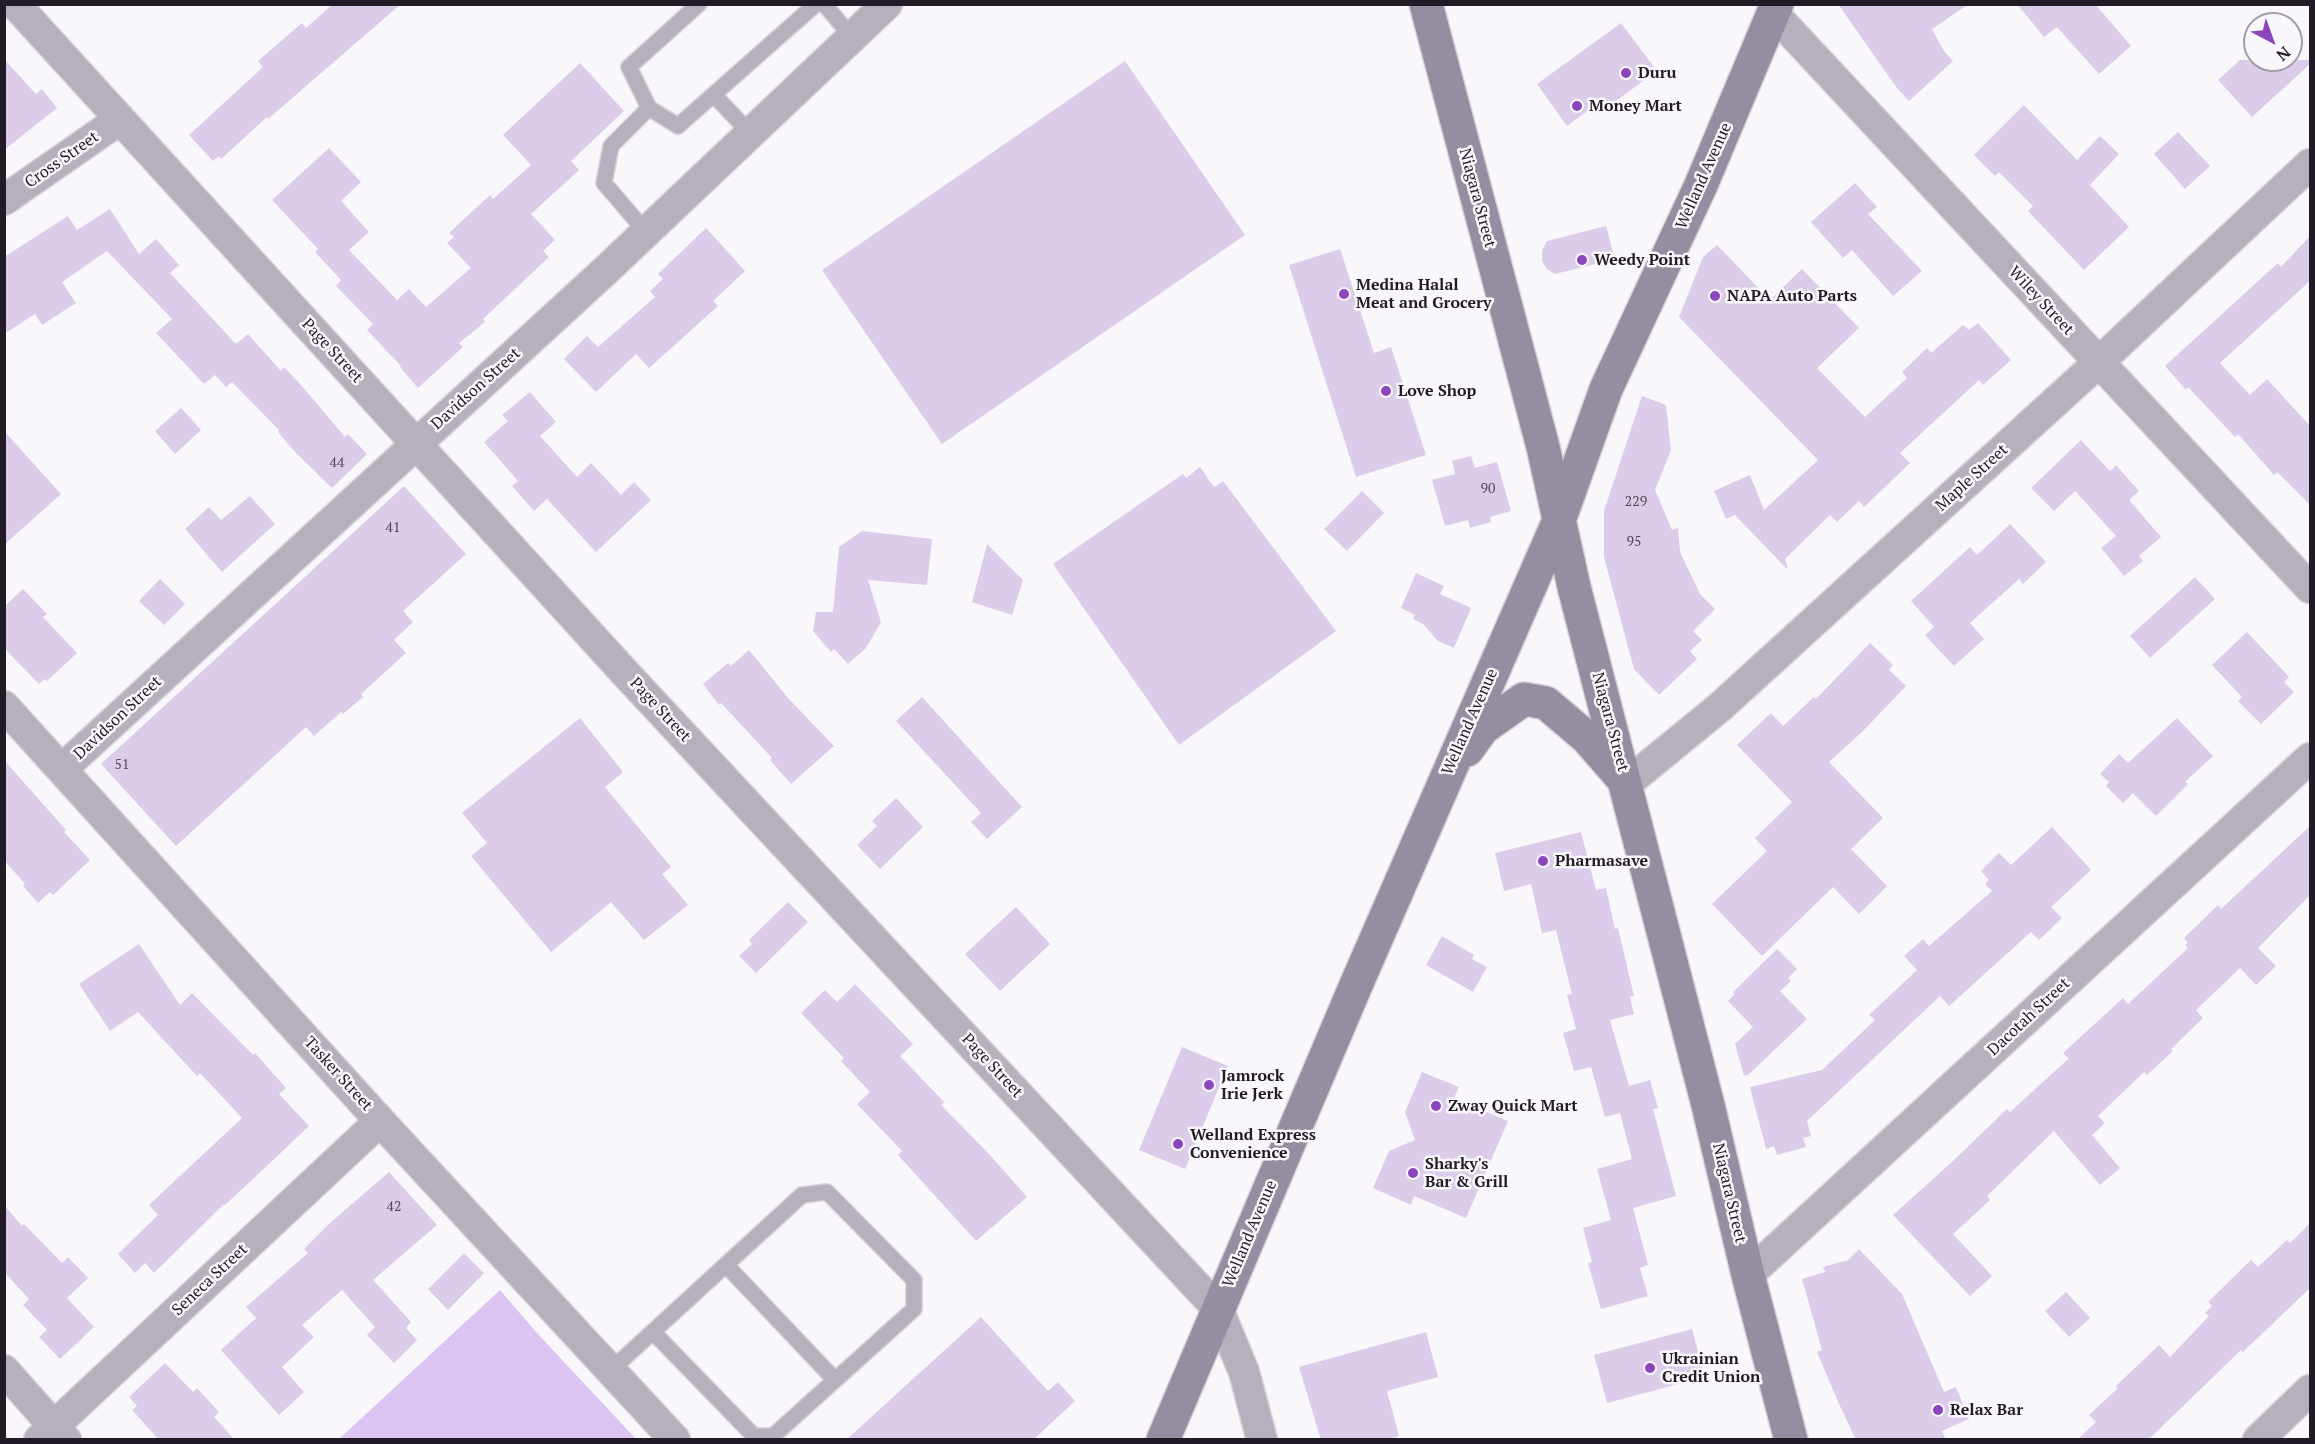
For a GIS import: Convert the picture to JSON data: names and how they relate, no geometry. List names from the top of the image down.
{
  "streets": {
    "main road": ["Welland Avenue", "Niagara Street"],
    "street": [
      "Cross Street",
      "Wiley Street",
      "Page Street",
      "Davidson Street",
      "Maple Street",
      "Dacotah Street",
      "Tasker Street",
      "Seneca Street"
    ]
  },
  "crossings": [
    ["Cross Street", "Page Street"],
    ["Welland Avenue", "Niagara Street"],
    ["Welland Avenue", "Wiley Street"],
    ["Welland Avenue", "Page Street"],
    ["Niagara Street", "Maple Street"],
    ["Niagara Street", "Dacotah Street"],
    ["Wiley Street", "Maple Street"],
    ["Page Street", "Davidson Street"],
    ["Davidson Street", "Tasker Street"],
    ["Tasker Street", "Seneca Street"]
  ],
  "places": [
    "Duru",
    "Money Mart",
    "Weedy Point",
    "Medina Halal Meat and Grocery",
    "NAPA Auto Parts",
    "Love Shop",
    "Pharmasave",
    "Jamrock Irie Jerk",
    "Zway Quick Mart",
    "Welland Express Convenience",
    "Sharky's Bar & Grill",
    "Ukrainian Credit Union",
    "Relax Bar"
  ],
  "house_numbers": [
    "44",
    "90",
    "229",
    "41",
    "95",
    "51",
    "42"
  ],
  "north": "bottom right"
}
